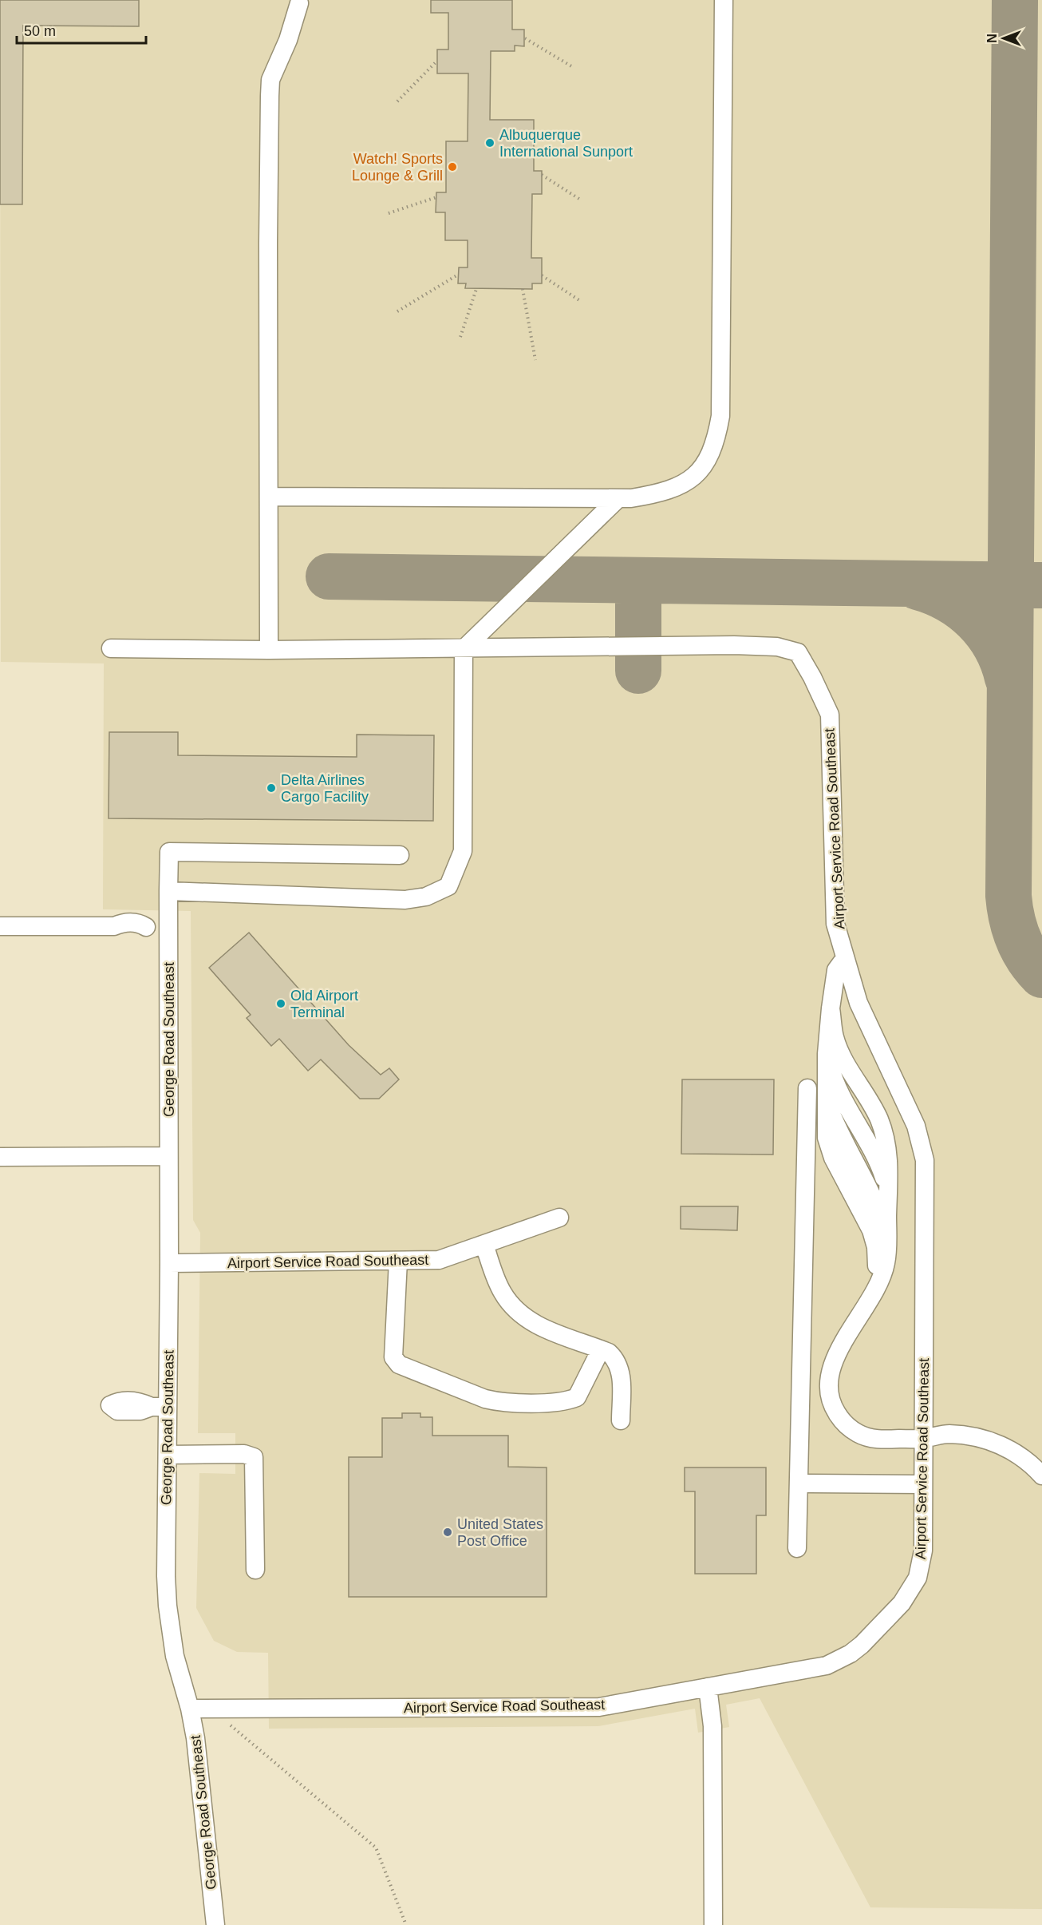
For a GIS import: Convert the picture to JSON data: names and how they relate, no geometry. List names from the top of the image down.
{
  "streets": {
    "street": ["Airport Service Road Southeast", "George Road Southeast"]
  },
  "crossings": [
    ["Airport Service Road Southeast", "George Road Southeast"]
  ],
  "places": [
    "Albuquerque International Sunport",
    "Watch! Sports Lounge & Grill",
    "Delta Airlines Cargo Facility",
    "Old Airport Terminal",
    "United States Post Office"
  ],
  "scale_bar": "50 m",
  "north": "left"
}
